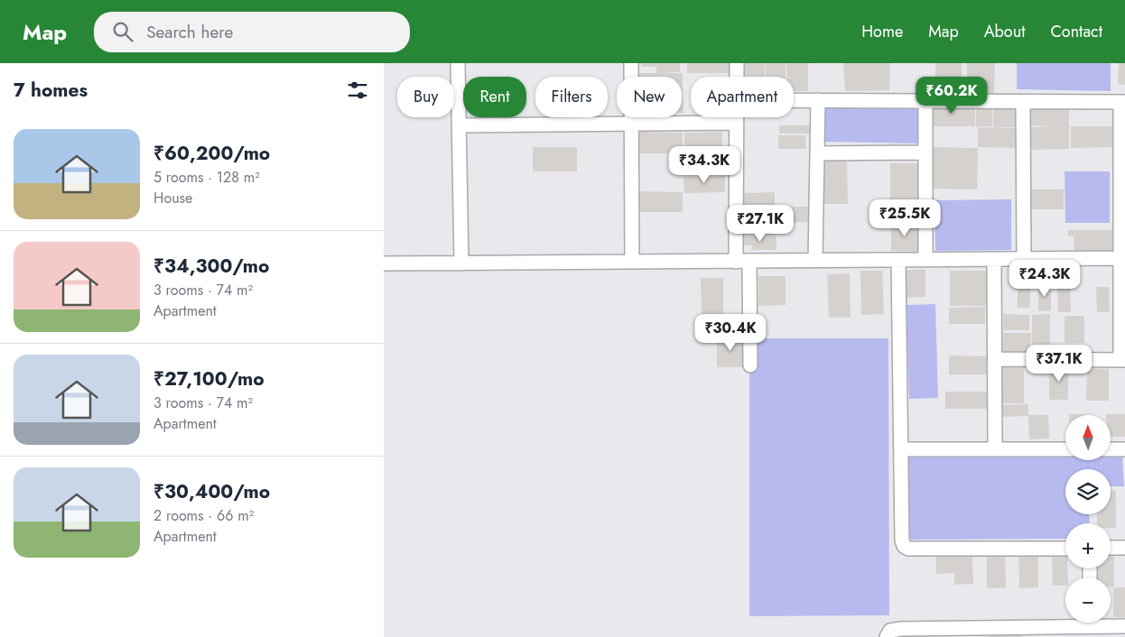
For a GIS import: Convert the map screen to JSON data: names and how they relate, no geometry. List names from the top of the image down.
{
  "north": "top",
  "page": {
    "header": "Map",
    "search": "Search here",
    "nav": [
      "Home",
      "Map",
      "About",
      "Contact"
    ],
    "heading": "7 homes",
    "price": [
      "₹60.2K",
      "₹34.3K",
      "₹25.5K",
      "₹27.1K",
      "₹24.3K",
      "₹30.4K",
      "₹37.1K"
    ],
    "chip": [
      "Buy",
      "Rent",
      "Filters",
      "New",
      "Apartment"
    ],
    "list": [
      {
        "name": "₹60,200/mo",
        "note": "5 rooms · 128 m² · House"
      },
      {
        "name": "₹34,300/mo",
        "note": "3 rooms · 74 m² · Apartment"
      },
      {
        "name": "₹27,100/mo",
        "note": "3 rooms · 74 m² · Apartment"
      },
      {
        "name": "₹30,400/mo",
        "note": "2 rooms · 66 m² · Apartment"
      }
    ],
    "map_buttons": ["+", "−"]
  }
}
